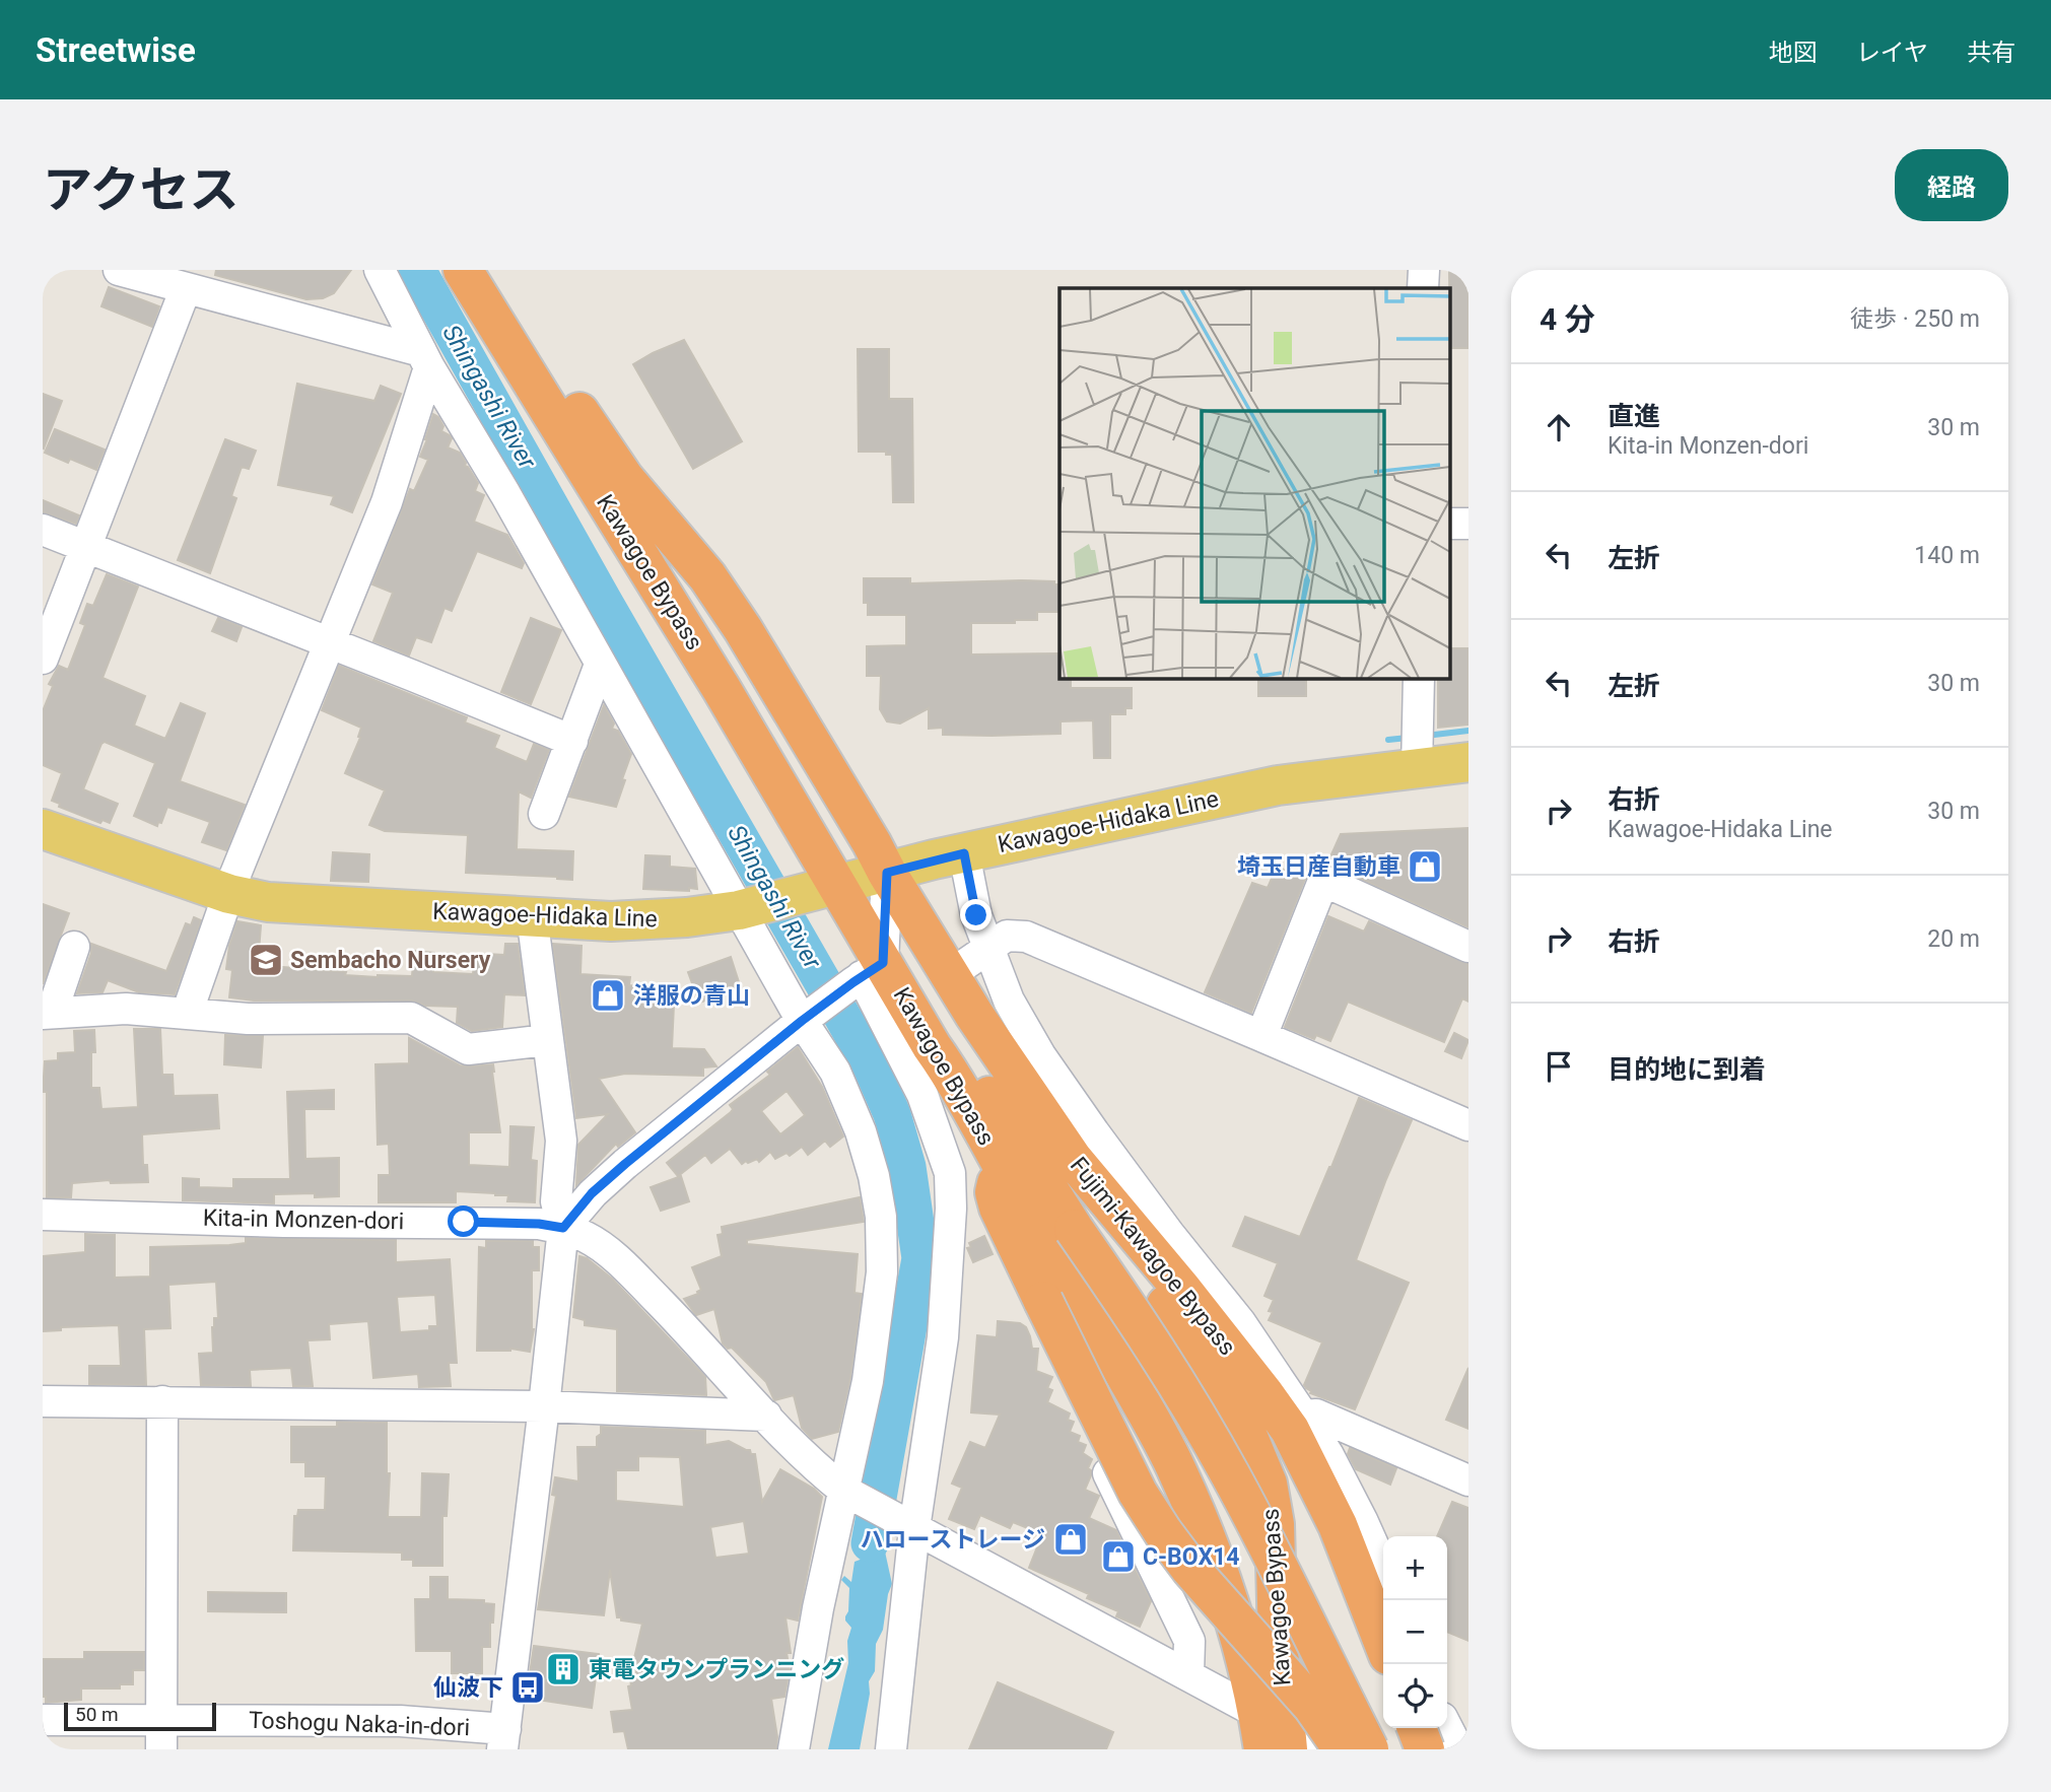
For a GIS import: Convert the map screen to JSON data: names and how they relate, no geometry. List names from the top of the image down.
{
  "streets": {
    "highway": ["Kawagoe Bypass", "Fujimi-Kawagoe Bypass"],
    "main road": ["Kawagoe-Hidaka Line"],
    "street": ["Kita-in Monzen-dori", "Toshogu Naka-in-dori"]
  },
  "crossings": [
    ["Kawagoe Bypass", "Kawagoe-Hidaka Line"],
    ["Kawagoe Bypass", "Kita-in Monzen-dori"],
    ["Kawagoe Bypass", "Fujimi-Kawagoe Bypass"],
    ["Kawagoe-Hidaka Line", "Fujimi-Kawagoe Bypass"]
  ],
  "water": ["Shingashi River"],
  "places": {
    "shop": [
      "埼玉日産自動車",
      "洋服の青山",
      "ハローストレージ",
      "C-BOX14"
    ],
    "school or university": ["Sembacho Nursery"],
    "building": ["東電タウンプランニング"],
    "bus stop": ["仙波下"]
  },
  "scale_bar": "50 m",
  "page": {
    "header": "Streetwise",
    "nav": ["地図", "レイヤ", "共有"],
    "title": "アクセス",
    "buttons": "経路",
    "heading": ["4 分", "徒歩 · 250 m"],
    "list": [
      ["直進", "Kita-in Monzen-dori", "30 m"],
      ["左折", "140 m"],
      ["左折", "30 m"],
      ["右折", "Kawagoe-Hidaka Line", "30 m"],
      ["右折", "20 m"],
      "目的地に到着"
    ],
    "map_buttons": ["+", "−"],
    "scale": "50 m"
  }
}
